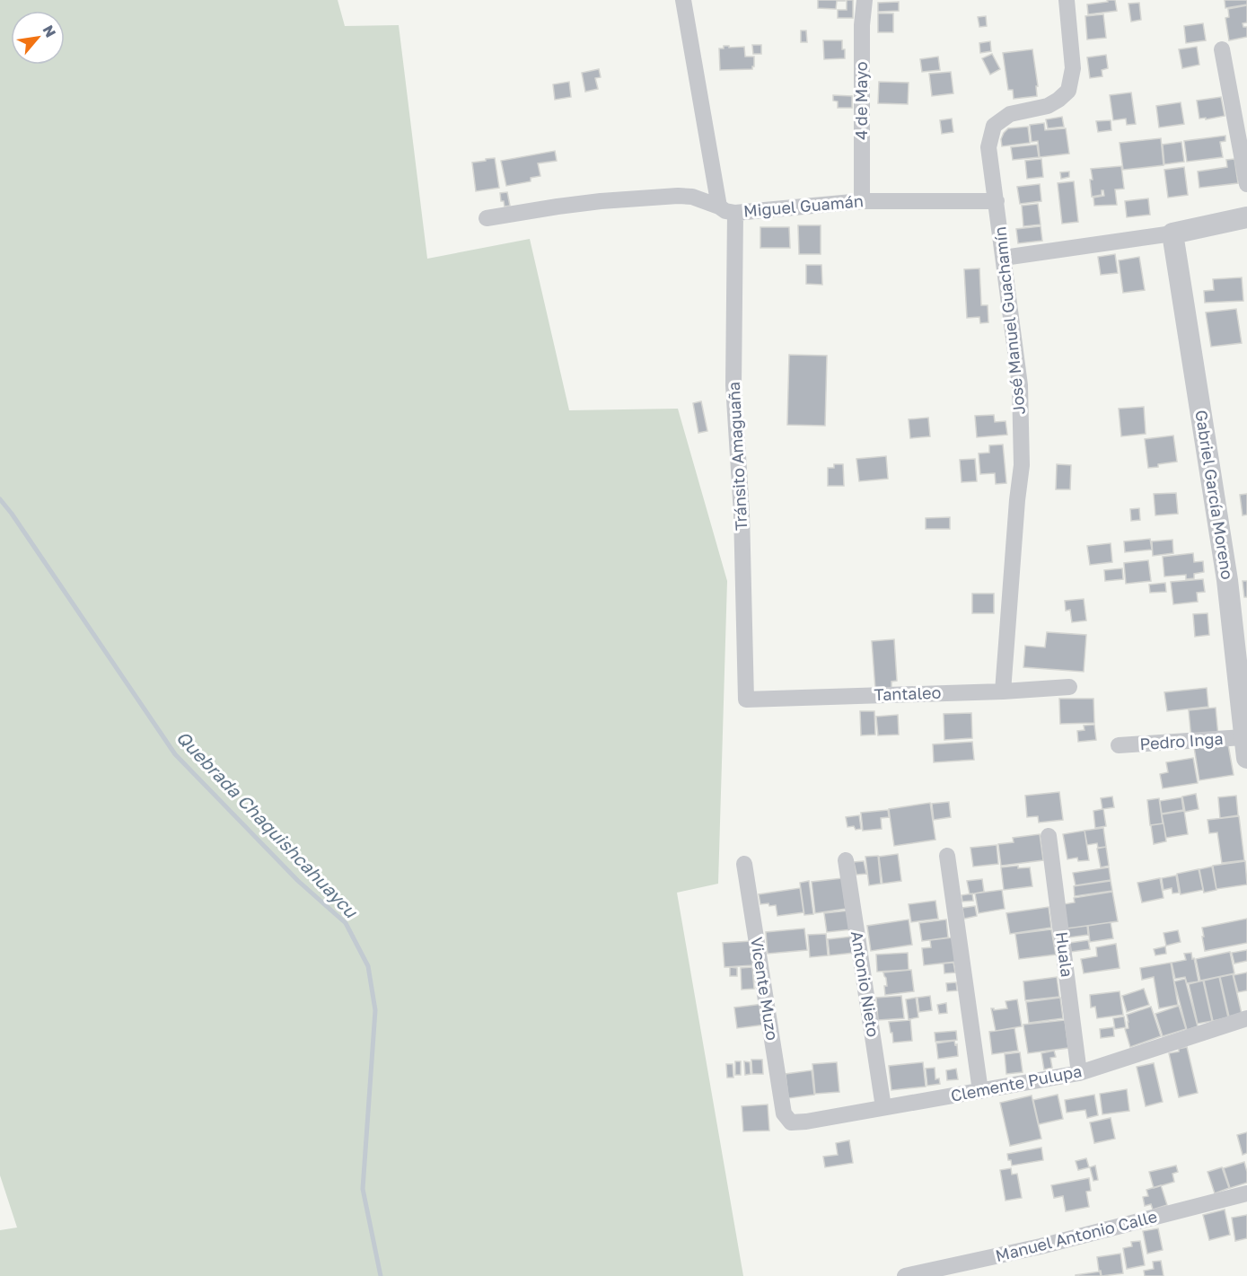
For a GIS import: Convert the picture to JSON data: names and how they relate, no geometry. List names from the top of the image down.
{
  "streets": {
    "street": [
      "4 de Mayo",
      "Miguel Guamán",
      "José Manuel Guachamín",
      "Tránsito Amaguaña",
      "Gabriel García Moreno",
      "Tantaleo",
      "Pedro Inga",
      "Huala",
      "Antonio Nieto",
      "Vicente Muzo",
      "Clemente Pulupa",
      "Manuel Antonio Calle"
    ]
  },
  "crossings": [
    ["4 de Mayo", "Miguel Guamán"],
    ["Miguel Guamán", "José Manuel Guachamín"],
    ["Miguel Guamán", "Tránsito Amaguaña"],
    ["José Manuel Guachamín", "Tantaleo"],
    ["Tránsito Amaguaña", "Tantaleo"],
    ["Gabriel García Moreno", "Pedro Inga"],
    ["Huala", "Clemente Pulupa"],
    ["Antonio Nieto", "Clemente Pulupa"],
    ["Vicente Muzo", "Clemente Pulupa"]
  ],
  "water": ["Quebrada Chaquishcahuaycu"],
  "north": "top right"
}
